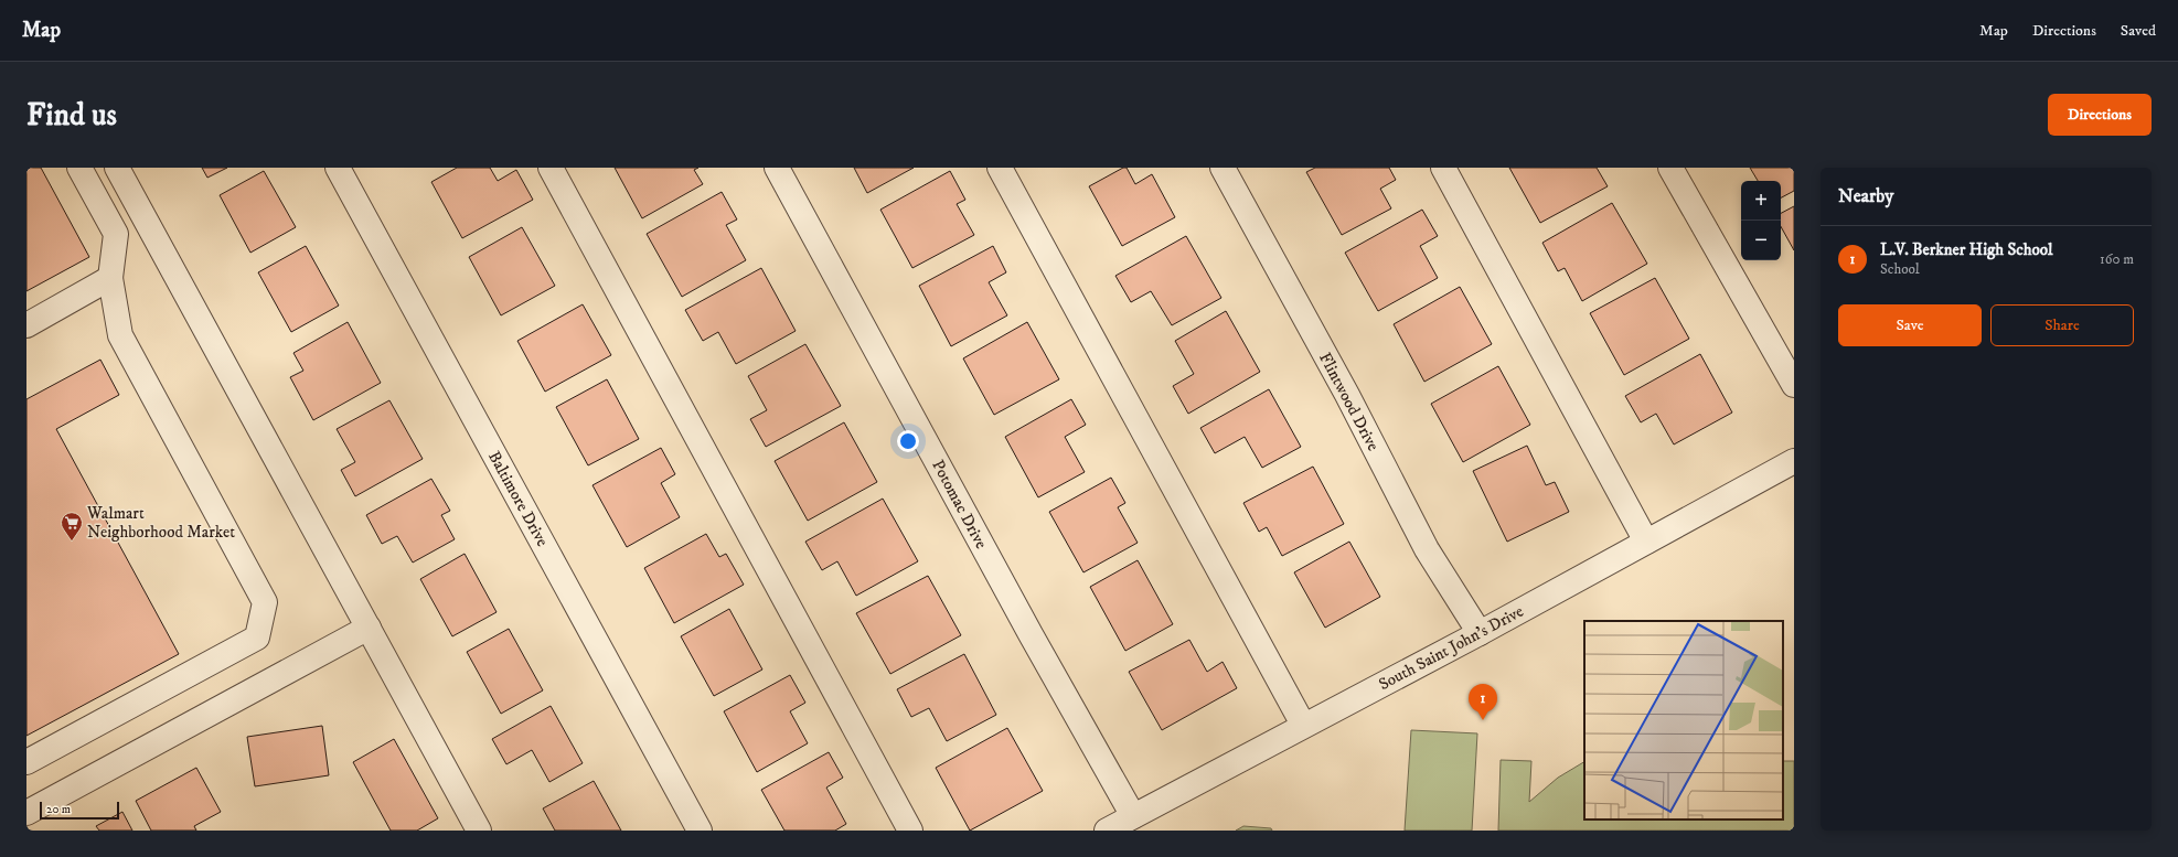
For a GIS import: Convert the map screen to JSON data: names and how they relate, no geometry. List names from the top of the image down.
{
  "streets": {
    "street": [
      "Flintwood Drive",
      "Baltimore Drive",
      "Potomac Drive",
      "South Saint John's Drive"
    ]
  },
  "crossings": [
    ["Flintwood Drive", "South Saint John's Drive"],
    ["Potomac Drive", "South Saint John's Drive"]
  ],
  "places": {
    "supermarket": ["Walmart Neighborhood Market"]
  },
  "scale_bar": "20 m",
  "page": {
    "header": "Map",
    "nav": ["Map", "Directions", "Saved"],
    "buttons": [
      "Directions",
      ["Save", "Share"]
    ],
    "title": "Find us",
    "heading": "Nearby",
    "map_buttons": ["+", "−"],
    "list": [
      {
        "mark": "1",
        "name": "L.V. Berkner High School",
        "note": "School",
        "value": "160 m"
      }
    ],
    "pins": "1",
    "scale": "20 m"
  }
}
